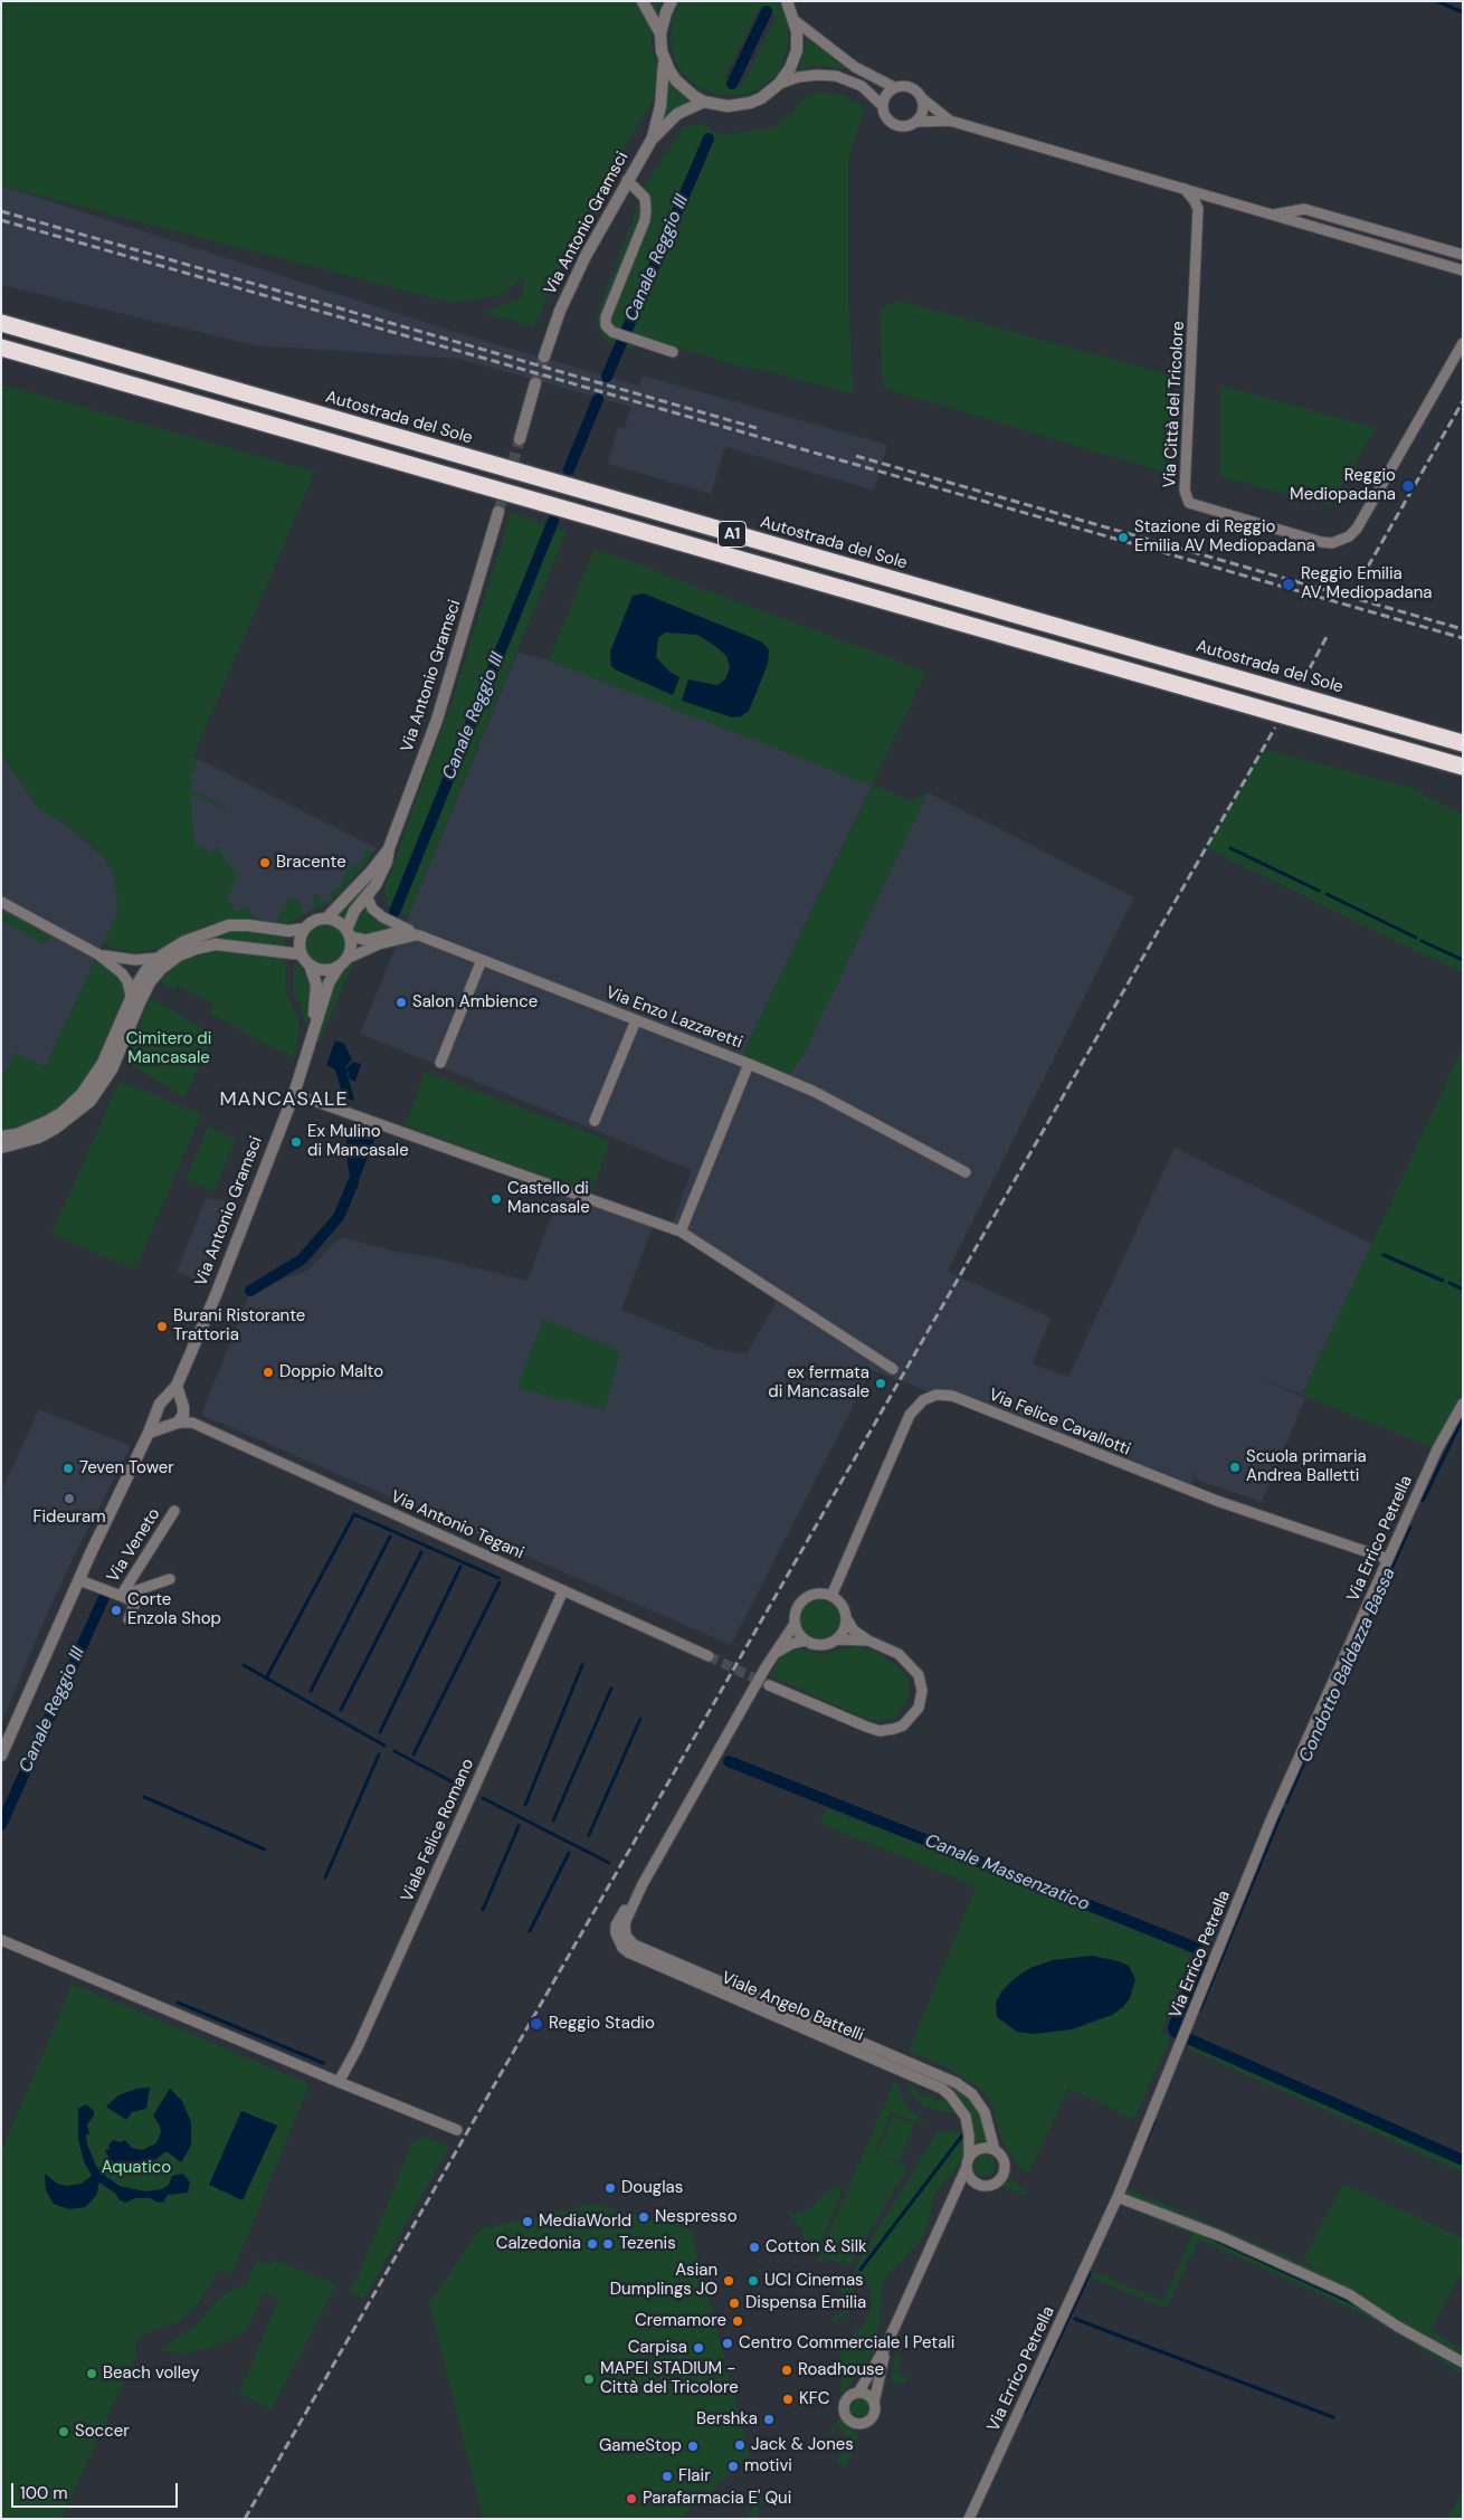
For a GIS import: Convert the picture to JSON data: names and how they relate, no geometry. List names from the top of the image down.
{
  "streets": {
    "highway": ["Autostrada del Sole", "A1"],
    "street": [
      "Via Antonio Gramsci",
      "Via Città del Tricolore",
      "Via Enzo Lazzaretti",
      "Via Felice Cavallotti",
      "Via Antonio Tegani",
      "Via Errico Petrella",
      "Via Veneto",
      "Viale Felice Romano",
      "Viale Angelo Battelli"
    ]
  },
  "crossings": [
    ["Via Antonio Gramsci", "Via Enzo Lazzaretti"],
    ["Via Antonio Gramsci", "Via Antonio Tegani"],
    ["Via Felice Cavallotti", "Via Errico Petrella"],
    ["Via Felice Cavallotti", "Viale Angelo Battelli"],
    ["Via Antonio Tegani", "Viale Felice Romano"]
  ],
  "districts": ["MANCASALE"],
  "water": ["Canale Reggio III", "Condotto Baldazza Bassa", "Canale Massenzatico"],
  "parks": ["Cimitero di Mancasale", "Aquatico"],
  "places": [
    "Reggio Mediopadana",
    "Stazione di Reggio Emilia AV Mediopadana",
    "Reggio Emilia AV Mediopadana",
    "Bracente",
    "Salon Ambience",
    "Ex Mulino di Mancasale",
    "Castello di Mancasale",
    "Burani Ristorante Trattoria",
    "Doppio Malto",
    "ex fermata di Mancasale",
    "Scuola primaria Andrea Balletti",
    "7even Tower",
    "Fideuram",
    "Corte Enzola Shop",
    "Reggio Stadio",
    "Douglas",
    "Nespresso",
    "MediaWorld",
    "Calzedonia",
    "Tezenis",
    "Cotton & Silk",
    "Asian Dumplings JO",
    "UCI Cinemas",
    "Dispensa Emilia",
    "Cremamore",
    "Centro Commerciale I Petali",
    "Carpisa",
    "Roadhouse",
    "Beach volley",
    "MAPEI STADIUM - Città del Tricolore",
    "KFC",
    "Bershka",
    "Soccer",
    "Jack & Jones",
    "GameStop",
    "motivi",
    "Flair",
    "Parafarmacia E' Qui"
  ],
  "scale_bar": "100 m"
}
